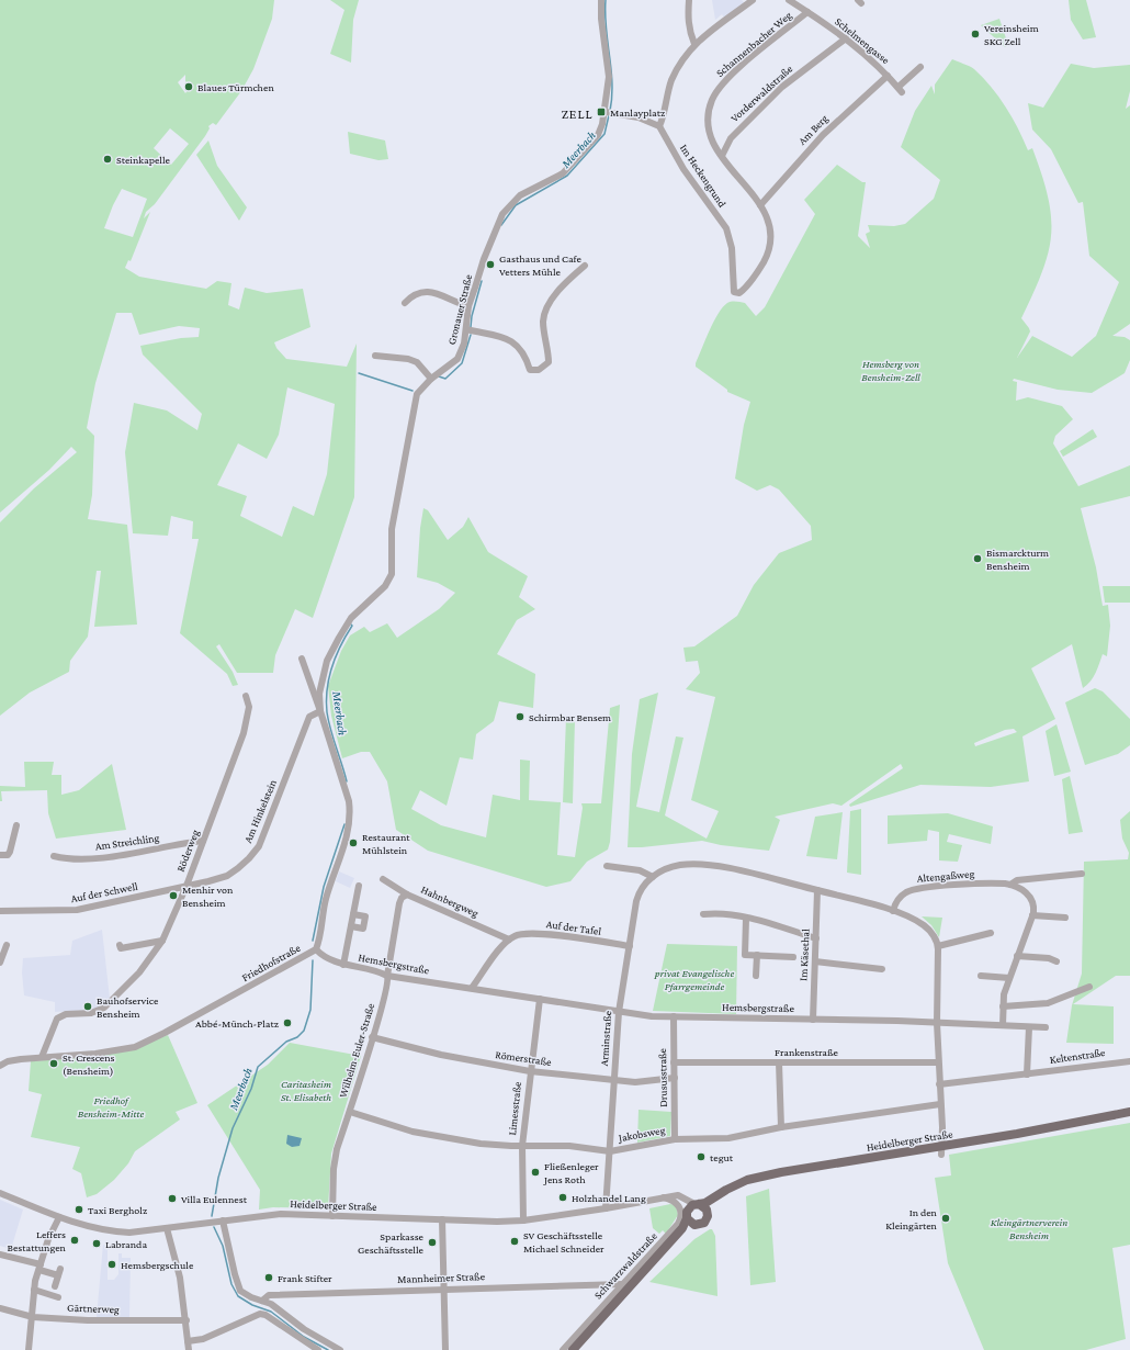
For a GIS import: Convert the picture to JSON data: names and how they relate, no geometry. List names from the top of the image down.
{
  "streets": {
    "main road": ["Heidelberger Straße", "Schwarzwaldstraße"],
    "street": [
      "Schelmengasse",
      "Schannenbacher Weg",
      "Vorderwaldstraße",
      "Am Berg",
      "Im Heckengrund",
      "Gronauer Straße",
      "Am Hinkelstein",
      "Am Streichling",
      "Röderweg",
      "Altengaßweg",
      "Auf der Schwell",
      "Hahnbergweg",
      "Auf der Tafel",
      "Im Käsethal",
      "Friedhofstraße",
      "Hemsbergstraße",
      "Arminstraße",
      "Wilhelm-Euler-Straße",
      "Frankenstraße",
      "Keltenstraße",
      "Römerstraße",
      "Drususstraße",
      "Limesstraße",
      "Jakobsweg",
      "Mannheimer Straße",
      "Gärtnerweg"
    ]
  },
  "crossings": [
    ["Schelmengasse", "Schannenbacher Weg"],
    ["Schelmengasse", "Vorderwaldstraße"],
    ["Schelmengasse", "Am Berg"],
    ["Schannenbacher Weg", "Vorderwaldstraße"],
    ["Schannenbacher Weg", "Am Berg"],
    ["Schannenbacher Weg", "Im Heckengrund"],
    ["Gronauer Straße", "Am Hinkelstein"],
    ["Gronauer Straße", "Friedhofstraße"],
    ["Am Hinkelstein", "Röderweg"],
    ["Am Hinkelstein", "Auf der Schwell"],
    ["Am Hinkelstein", "Friedhofstraße"],
    ["Am Streichling", "Röderweg"],
    ["Röderweg", "Auf der Schwell"],
    ["Röderweg", "Friedhofstraße"],
    ["Altengaßweg", "Arminstraße"],
    ["Hahnbergweg", "Auf der Tafel"],
    ["Hahnbergweg", "Wilhelm-Euler-Straße"],
    ["Auf der Tafel", "Arminstraße"],
    ["Im Käsethal", "Hemsbergstraße"],
    ["Im Käsethal", "Arminstraße"],
    ["Friedhofstraße", "Hemsbergstraße"],
    ["Hemsbergstraße", "Arminstraße"],
    ["Hemsbergstraße", "Wilhelm-Euler-Straße"],
    ["Hemsbergstraße", "Drususstraße"],
    ["Hemsbergstraße", "Limesstraße"],
    ["Arminstraße", "Römerstraße"],
    ["Arminstraße", "Jakobsweg"],
    ["Arminstraße", "Heidelberger Straße"],
    ["Wilhelm-Euler-Straße", "Römerstraße"],
    ["Wilhelm-Euler-Straße", "Jakobsweg"],
    ["Wilhelm-Euler-Straße", "Heidelberger Straße"],
    ["Frankenstraße", "Drususstraße"],
    ["Römerstraße", "Drususstraße"],
    ["Römerstraße", "Limesstraße"],
    ["Drususstraße", "Jakobsweg"],
    ["Limesstraße", "Jakobsweg"],
    ["Limesstraße", "Heidelberger Straße"],
    ["Heidelberger Straße", "Schwarzwaldstraße"],
    ["Schwarzwaldstraße", "Mannheimer Straße"]
  ],
  "districts": ["ZELL"],
  "water": ["Meerbach"],
  "parks": [
    "Hemsberg von Bensheim-Zell",
    "privat Evangelische Pfarrgemeinde",
    "Caritasheim St. Elisabeth",
    "Friedhof Bensheim-Mitte",
    "Kleingärtnerverein Bensheim"
  ],
  "places": {
    "other": [
      "Vereinsheim SKG Zell",
      "Blaues Türmchen",
      "Steinkapelle",
      "Gasthaus und Cafe Vetters Mühle",
      "Bismarckturm Bensheim",
      "Schirmbar Bensem",
      "Restaurant Mühlstein",
      "Menhir von Bensheim",
      "Bauhofservice Bensheim",
      "Abbé-Münch-Platz",
      "St. Crescens (Bensheim)",
      "tegut",
      "Fließenleger Jens Roth",
      "Holzhandel Lang",
      "Villa Eulennest",
      "Taxi Bergholz",
      "In den Kleingärten",
      "Leffers Bestattungen",
      "SV Geschäftsstelle Michael Schneider",
      "Sparkasse Geschäftsstelle",
      "Labranda",
      "Hemsbergschule",
      "Frank Stifter"
    ],
    "transit": ["Manlayplatz"]
  }
}
